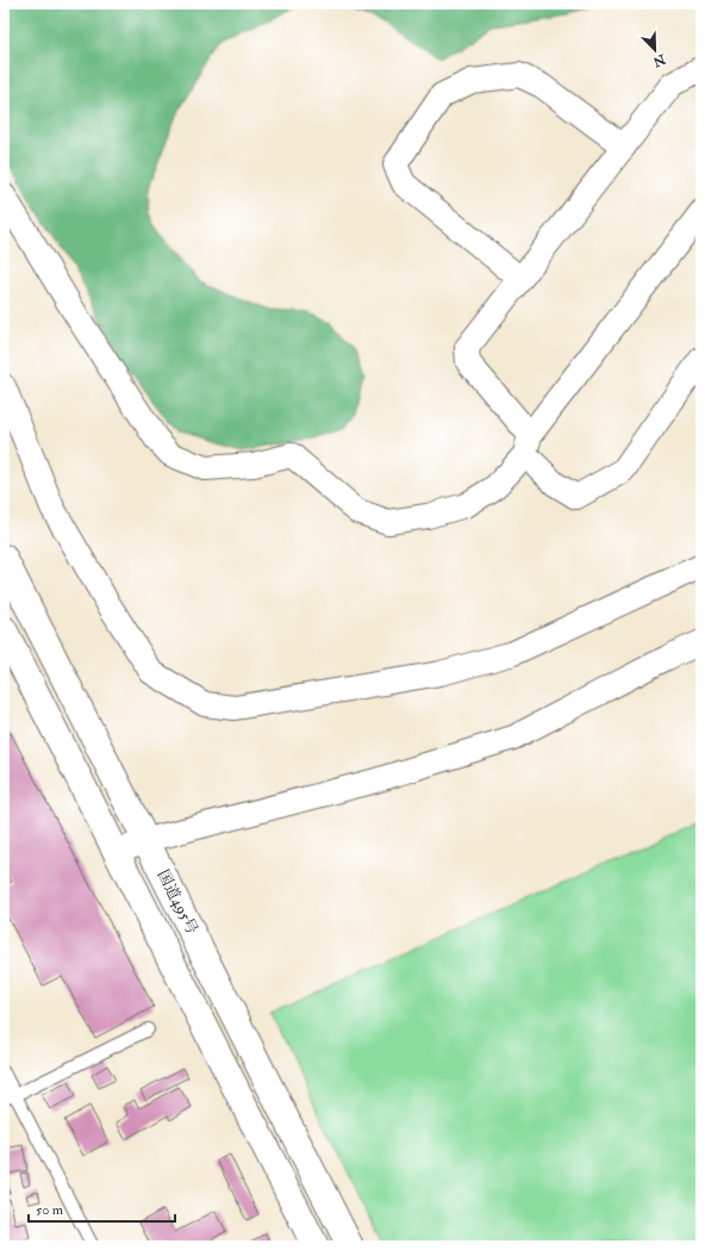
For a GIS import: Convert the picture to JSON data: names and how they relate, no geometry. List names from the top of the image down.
{
  "streets": {
    "highway": ["国道495号"]
  },
  "scale_bar": "50 m",
  "north": "bottom right"
}
